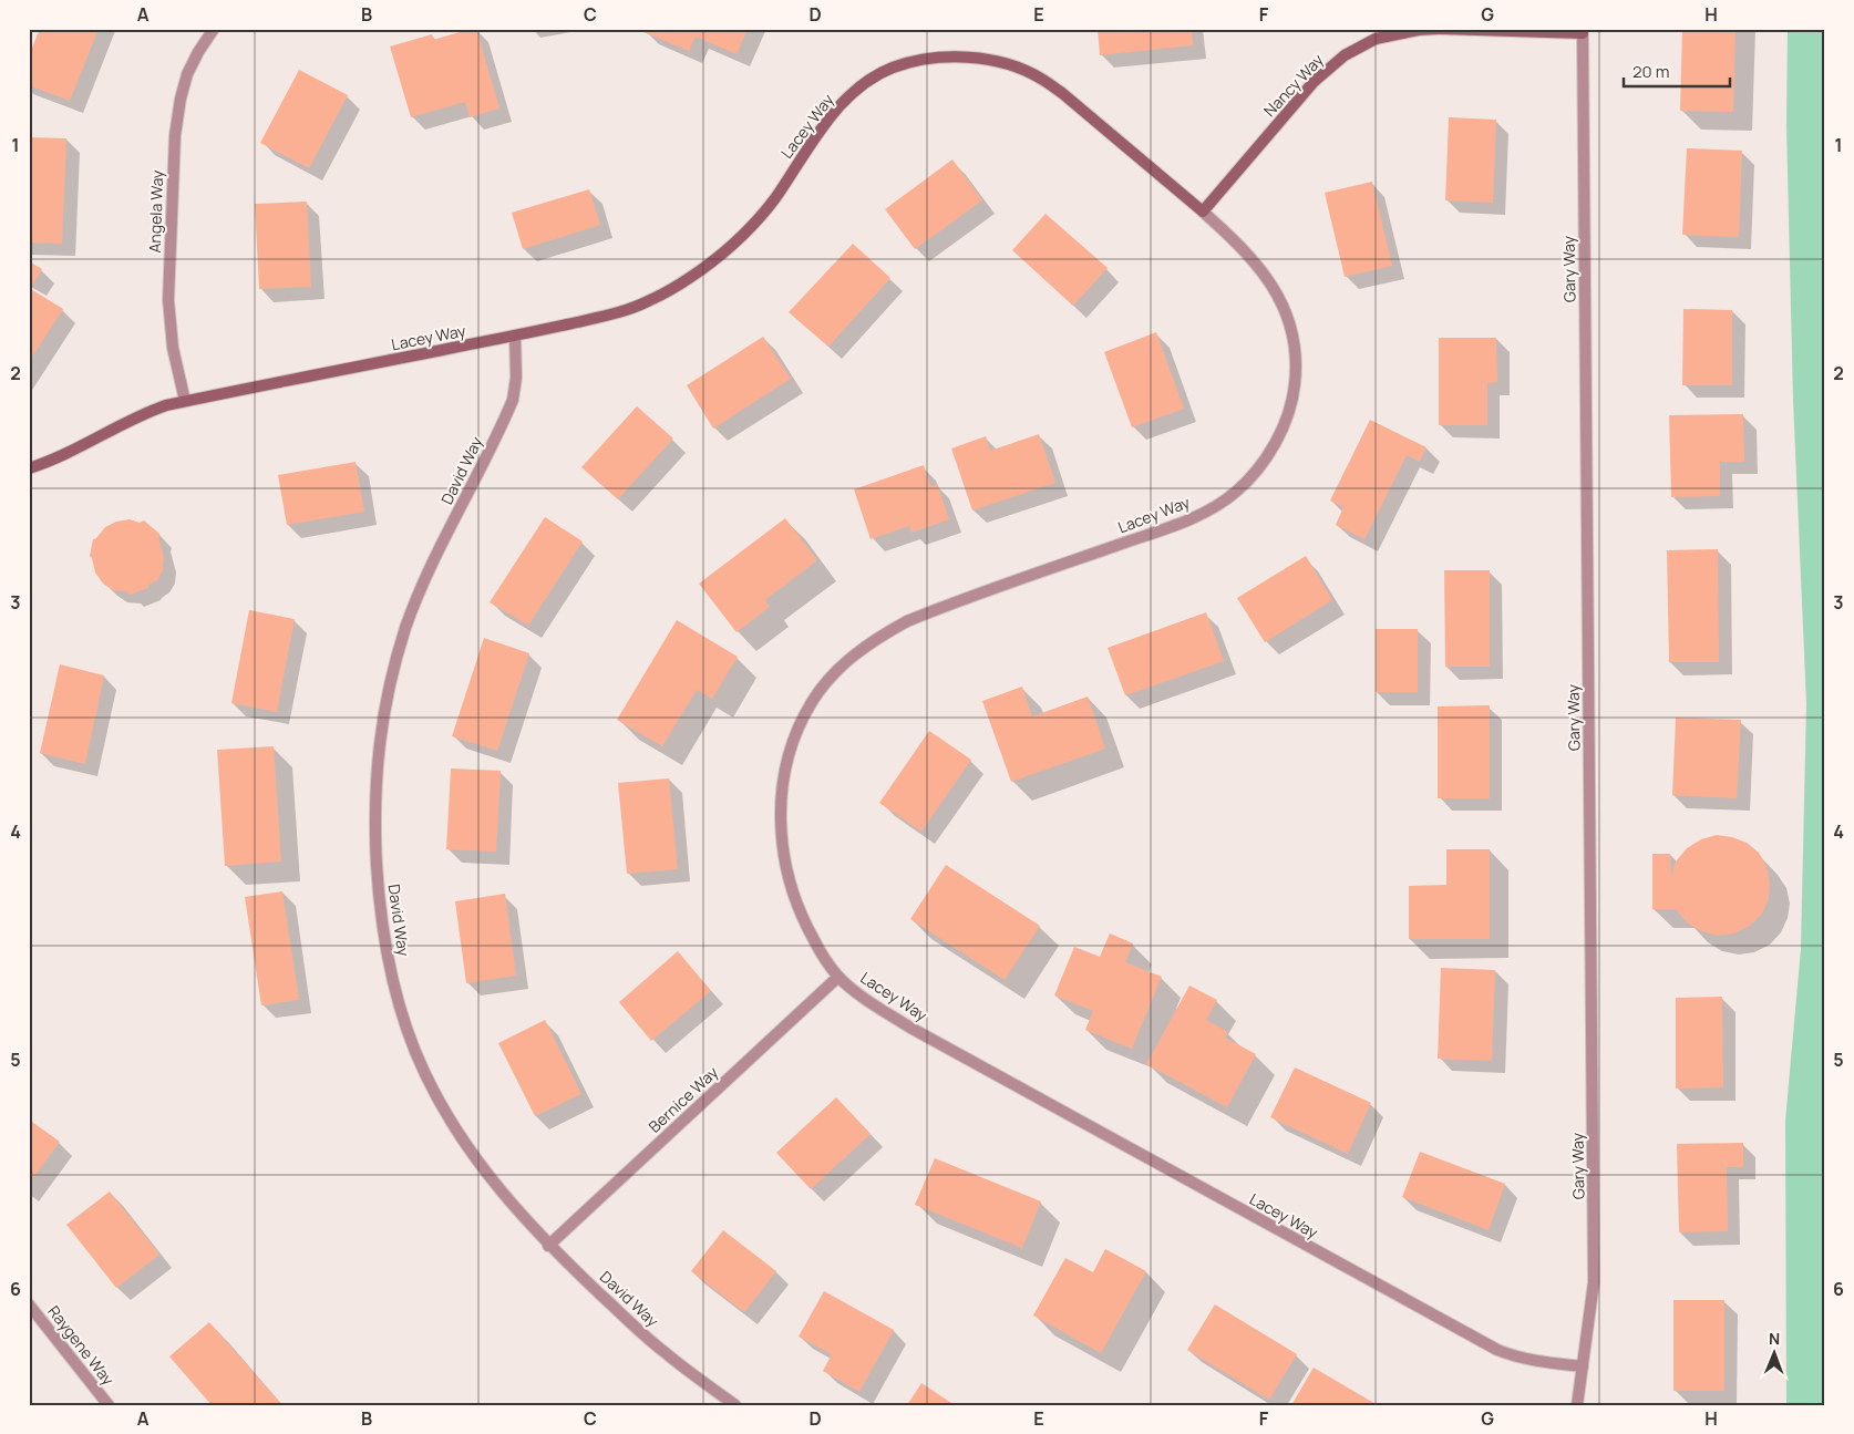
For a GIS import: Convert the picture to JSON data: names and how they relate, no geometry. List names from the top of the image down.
{
  "streets": {
    "street": [
      "Nancy Way",
      "Lacey Way",
      "Angela Way",
      "Gary Way",
      "David Way",
      "Bernice Way",
      "Raygene Way"
    ]
  },
  "crossings": [
    ["Nancy Way", "Lacey Way"],
    ["Nancy Way", "Gary Way"],
    ["Lacey Way", "Angela Way"],
    ["Lacey Way", "Gary Way"],
    ["Lacey Way", "David Way"],
    ["Lacey Way", "Bernice Way"],
    ["David Way", "Bernice Way"]
  ],
  "scale_bar": "20 m",
  "north": "top",
  "grid": {
    "columns": [
      "A",
      "B",
      "C",
      "D",
      "E",
      "F",
      "G",
      "H"
    ],
    "rows": [
      "1",
      "2",
      "3",
      "4",
      "5",
      "6"
    ]
  }
}
